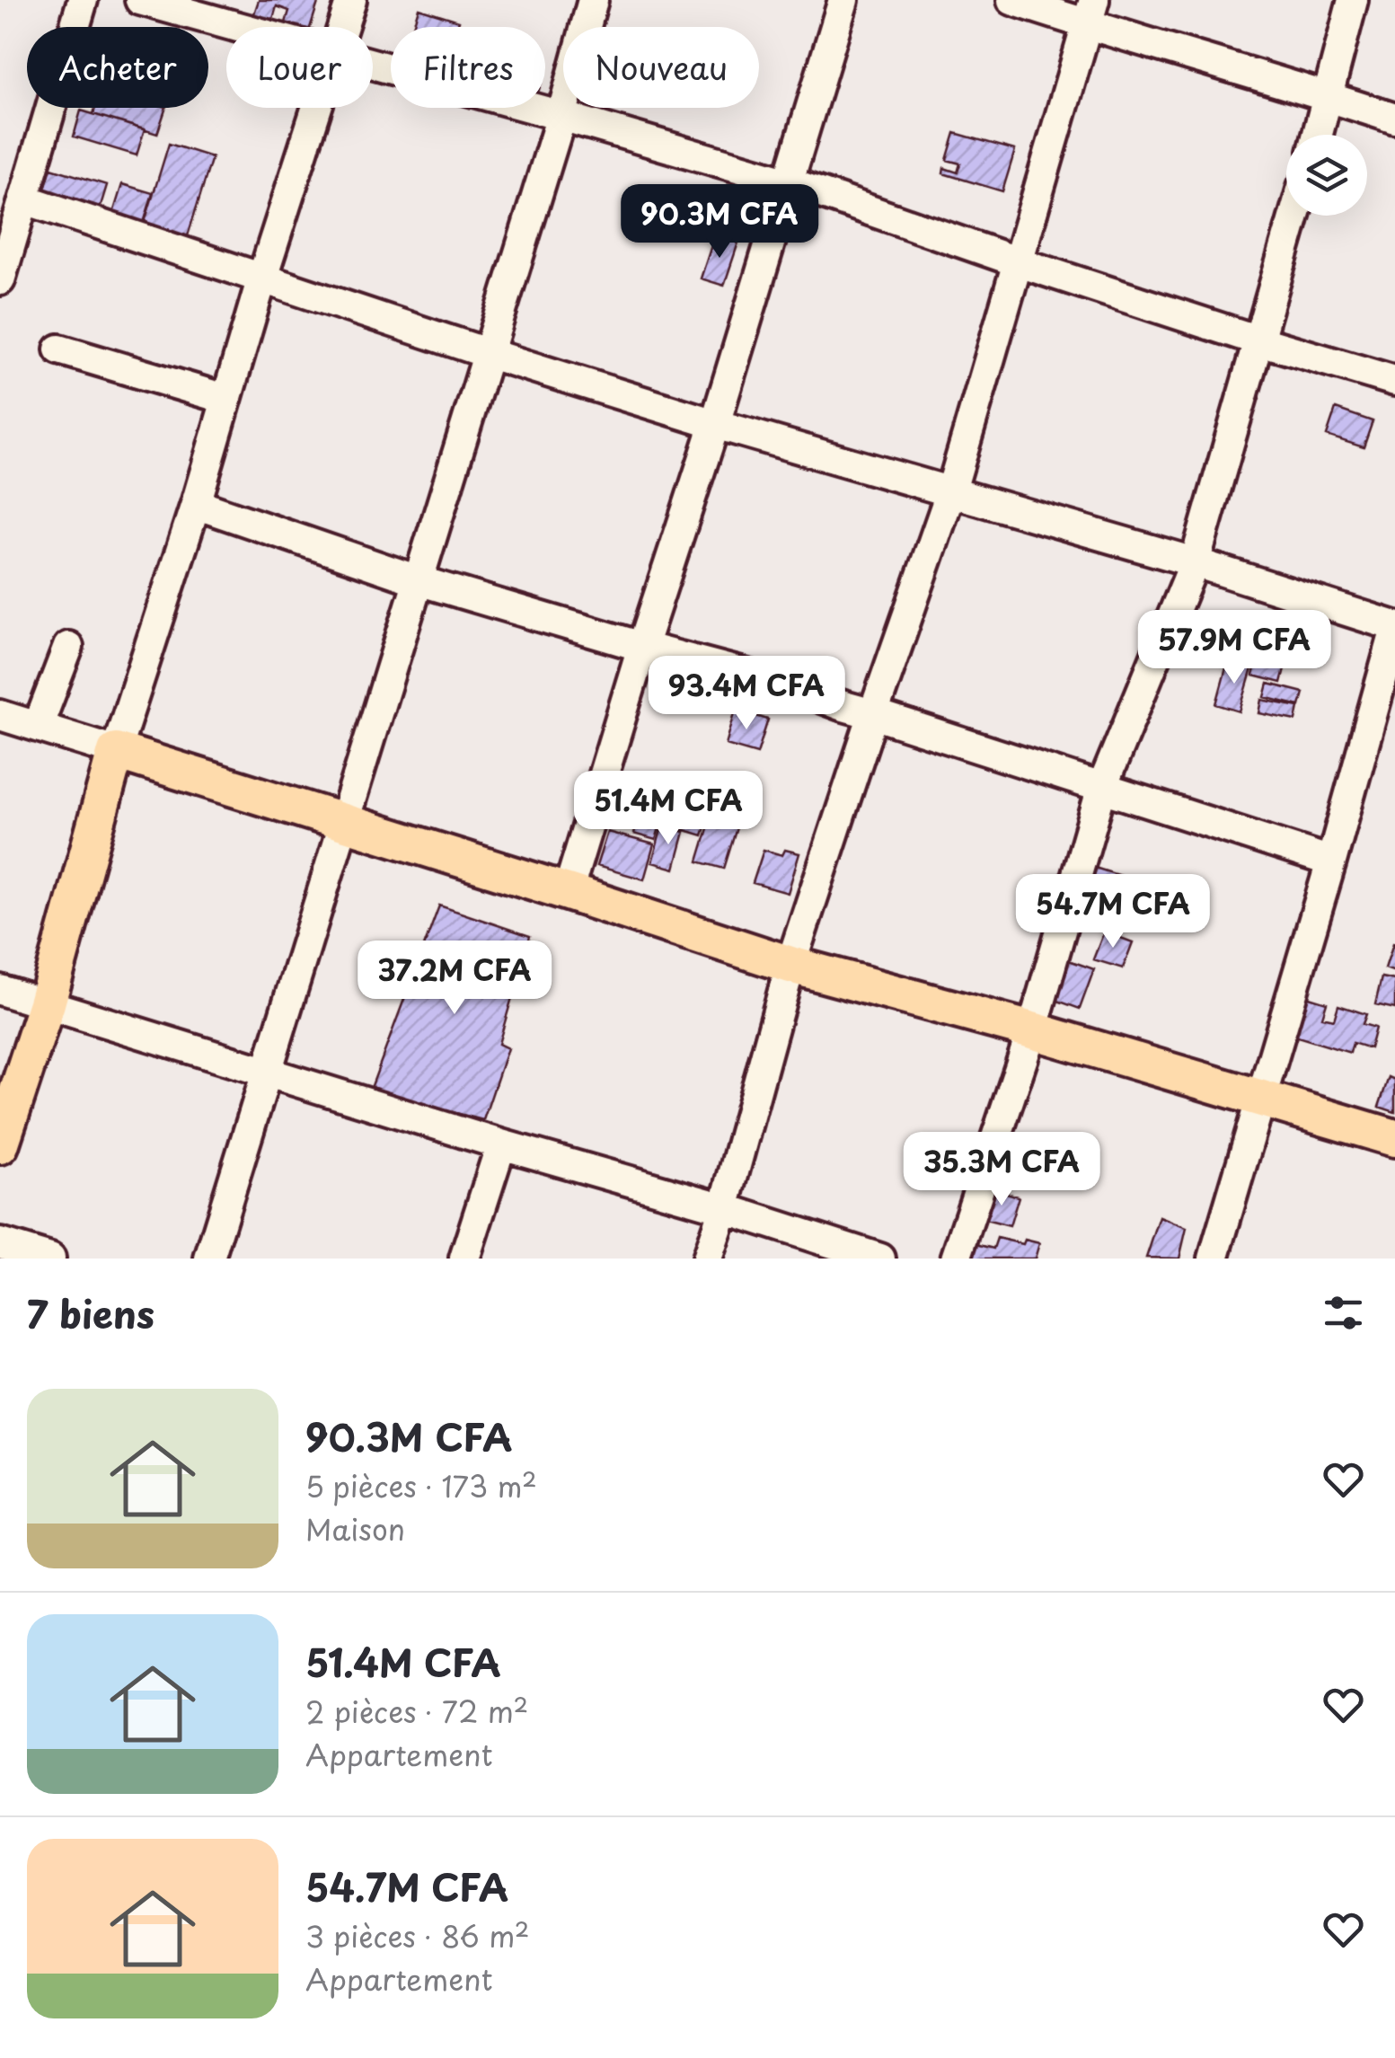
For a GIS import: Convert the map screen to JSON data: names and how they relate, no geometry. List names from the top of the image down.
{
  "page": {
    "chip": [
      "Acheter",
      "Louer",
      "Filtres",
      "Nouveau"
    ],
    "price": [
      "90.3M CFA",
      "57.9M CFA",
      "93.4M CFA",
      "51.4M CFA",
      "54.7M CFA",
      "37.2M CFA",
      "35.3M CFA"
    ],
    "heading": "7 biens",
    "list": [
      {
        "name": "90.3M CFA",
        "note": "5 pièces · 173 m² · Maison"
      },
      {
        "name": "51.4M CFA",
        "note": "2 pièces · 72 m² · Appartement"
      },
      {
        "name": "54.7M CFA",
        "note": "3 pièces · 86 m² · Appartement"
      }
    ]
  }
}
